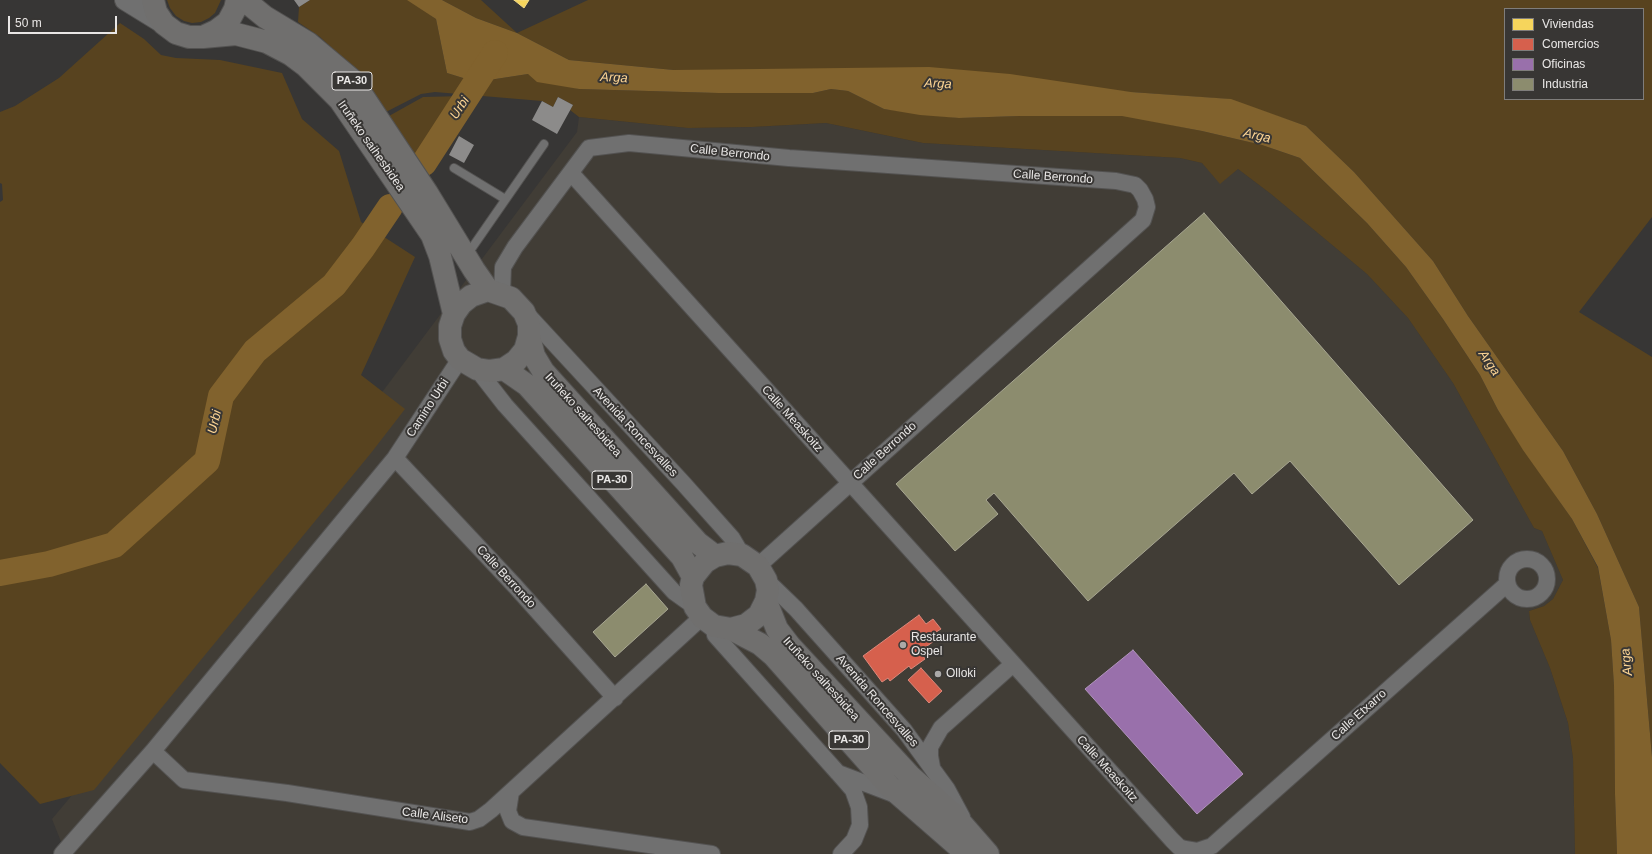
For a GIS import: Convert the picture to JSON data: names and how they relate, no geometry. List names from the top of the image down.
{
  "streets": {
    "highway": ["PA-30", "Iruñeko saihesbidea"],
    "street": [
      "Calle Berrondo",
      "Camino Urbi",
      "Calle Measkoitz",
      "Avenida Roncesvalles",
      "Calle Etxarro",
      "Calle Aliseto"
    ]
  },
  "crossings": [
    ["PA-30", "Iruñeko saihesbidea"],
    ["PA-30", "Calle Berrondo"],
    ["PA-30", "Camino Urbi"],
    ["PA-30", "Avenida Roncesvalles"],
    ["Iruñeko saihesbidea", "Calle Berrondo"],
    ["Iruñeko saihesbidea", "Camino Urbi"],
    ["Iruñeko saihesbidea", "Avenida Roncesvalles"],
    ["Calle Berrondo", "Camino Urbi"],
    ["Calle Berrondo", "Calle Measkoitz"],
    ["Calle Berrondo", "Avenida Roncesvalles"],
    ["Camino Urbi", "Avenida Roncesvalles"],
    ["Camino Urbi", "Calle Aliseto"],
    ["Calle Measkoitz", "Calle Etxarro"]
  ],
  "water": ["Arga", "Urbi"],
  "places": ["Restaurante Ospel", "Olloki"],
  "legend": [
    "Viviendas",
    "Comercios",
    "Oficinas",
    "Industria"
  ],
  "scale_bar": "50 m"
}
